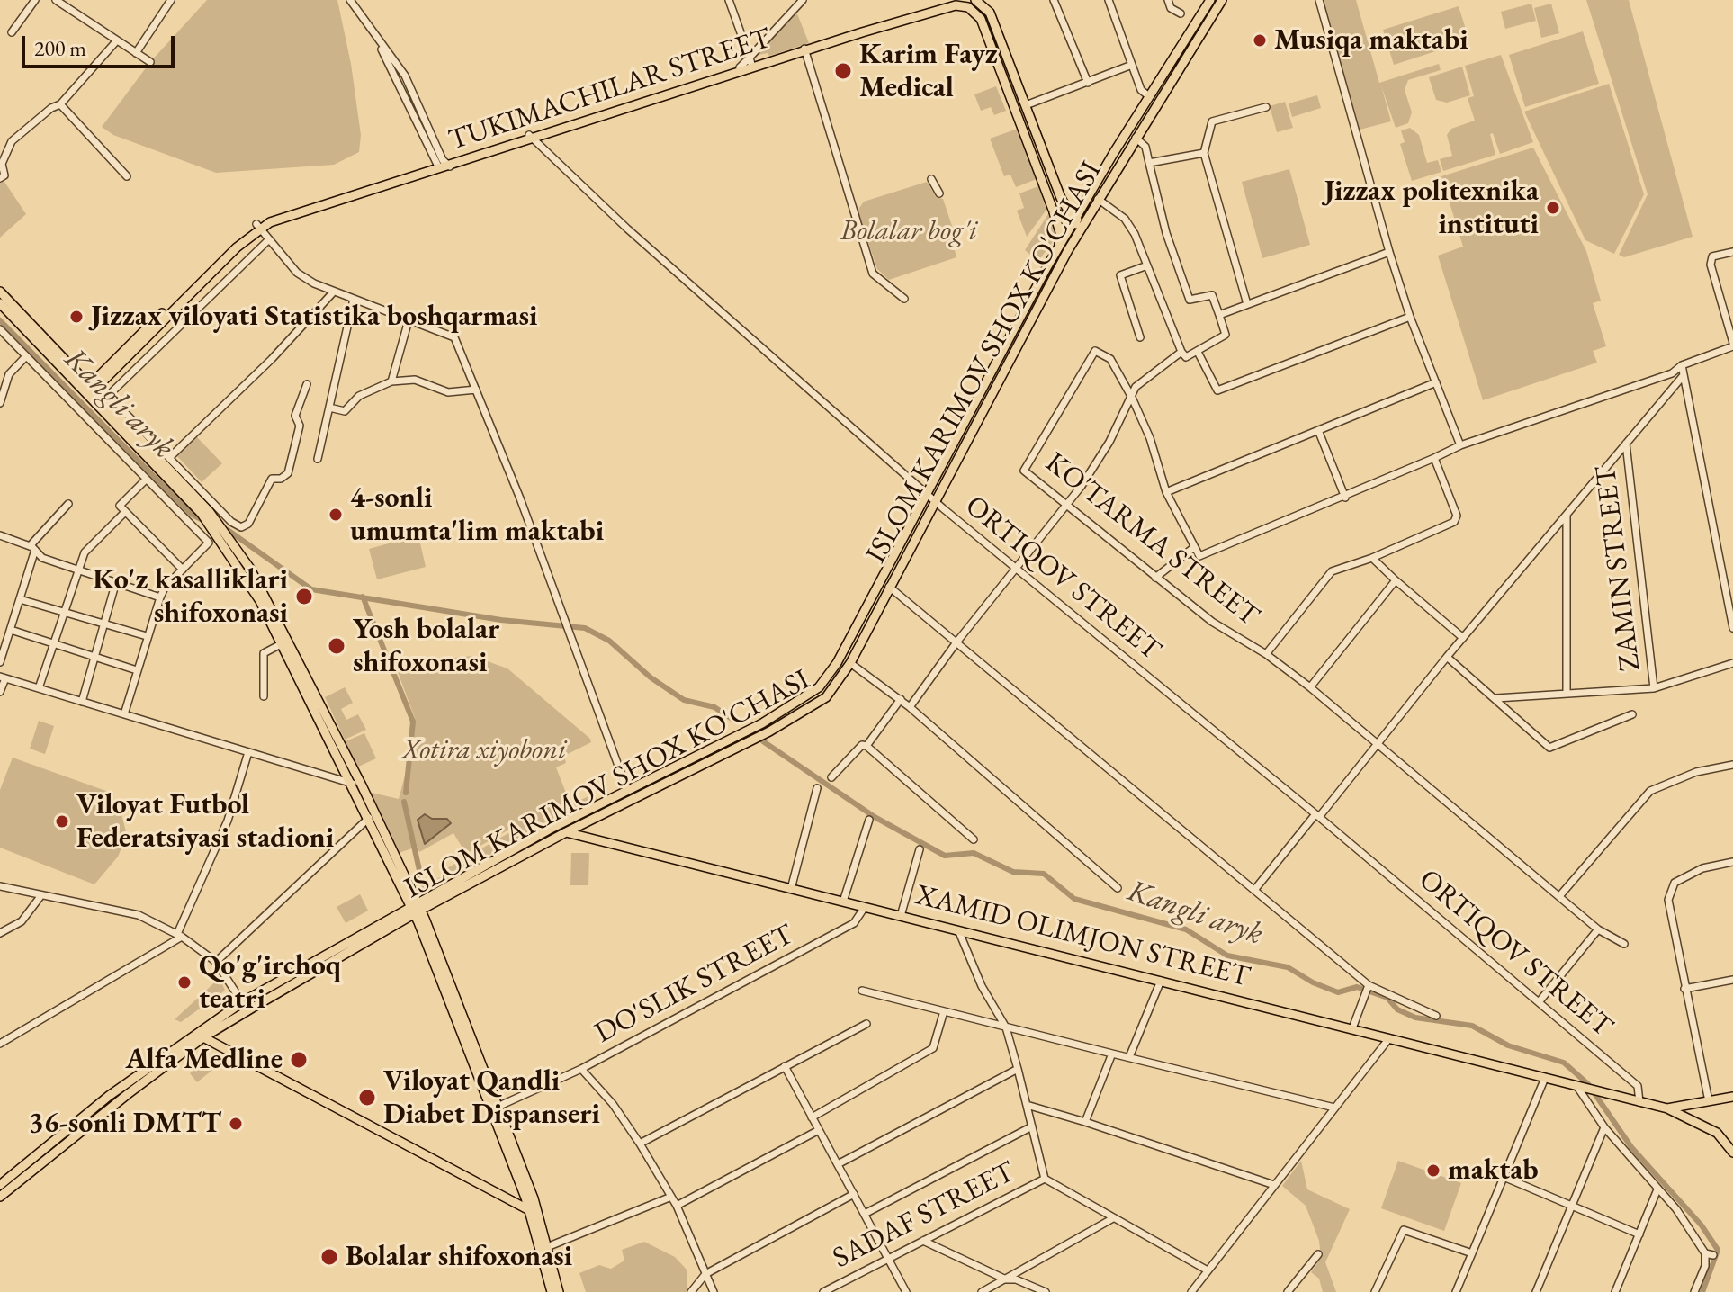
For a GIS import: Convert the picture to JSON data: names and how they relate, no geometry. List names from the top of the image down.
{
  "streets": {
    "main road": ["TUKIMACHILAR STREET", "ISLOM KARIMOV SHOX KO'CHASI", "XAMID OLIMJON STREET"],
    "street": [
      "KO'TARMA STREET",
      "ZAMIN STREET",
      "ORTIQOV STREET",
      "DO'SLIK STREET",
      "SADAF STREET"
    ]
  },
  "crossings": [
    ["TUKIMACHILAR STREET", "ORTIQOV STREET"],
    ["ISLOM KARIMOV SHOX KO'CHASI", "ORTIQOV STREET"],
    ["ISLOM KARIMOV SHOX KO'CHASI", "XAMID OLIMJON STREET"],
    ["ORTIQOV STREET", "XAMID OLIMJON STREET"],
    ["XAMID OLIMJON STREET", "DO'SLIK STREET"]
  ],
  "water": ["Kangli aryk"],
  "parks": ["Bolalar bog'i", "Xotira xiyoboni"],
  "places": [
    "Musiqa maktabi",
    "Karim Fayz Medical",
    "Jizzax politexnika instituti",
    "Jizzax viloyati Statistika boshqarmasi",
    "4-sonli umumta'lim maktabi",
    "Ko'z kasalliklari shifoxonasi",
    "Yosh bolalar shifoxonasi",
    "Viloyat Futbol Federatsiyasi stadioni",
    "Qo'g'irchoq teatri",
    "Alfa Medline",
    "Viloyat Qandli Diabet Dispanseri",
    "36-sonli DMTT",
    "maktab",
    "Bolalar shifoxonasi"
  ],
  "scale_bar": "200 m"
}
